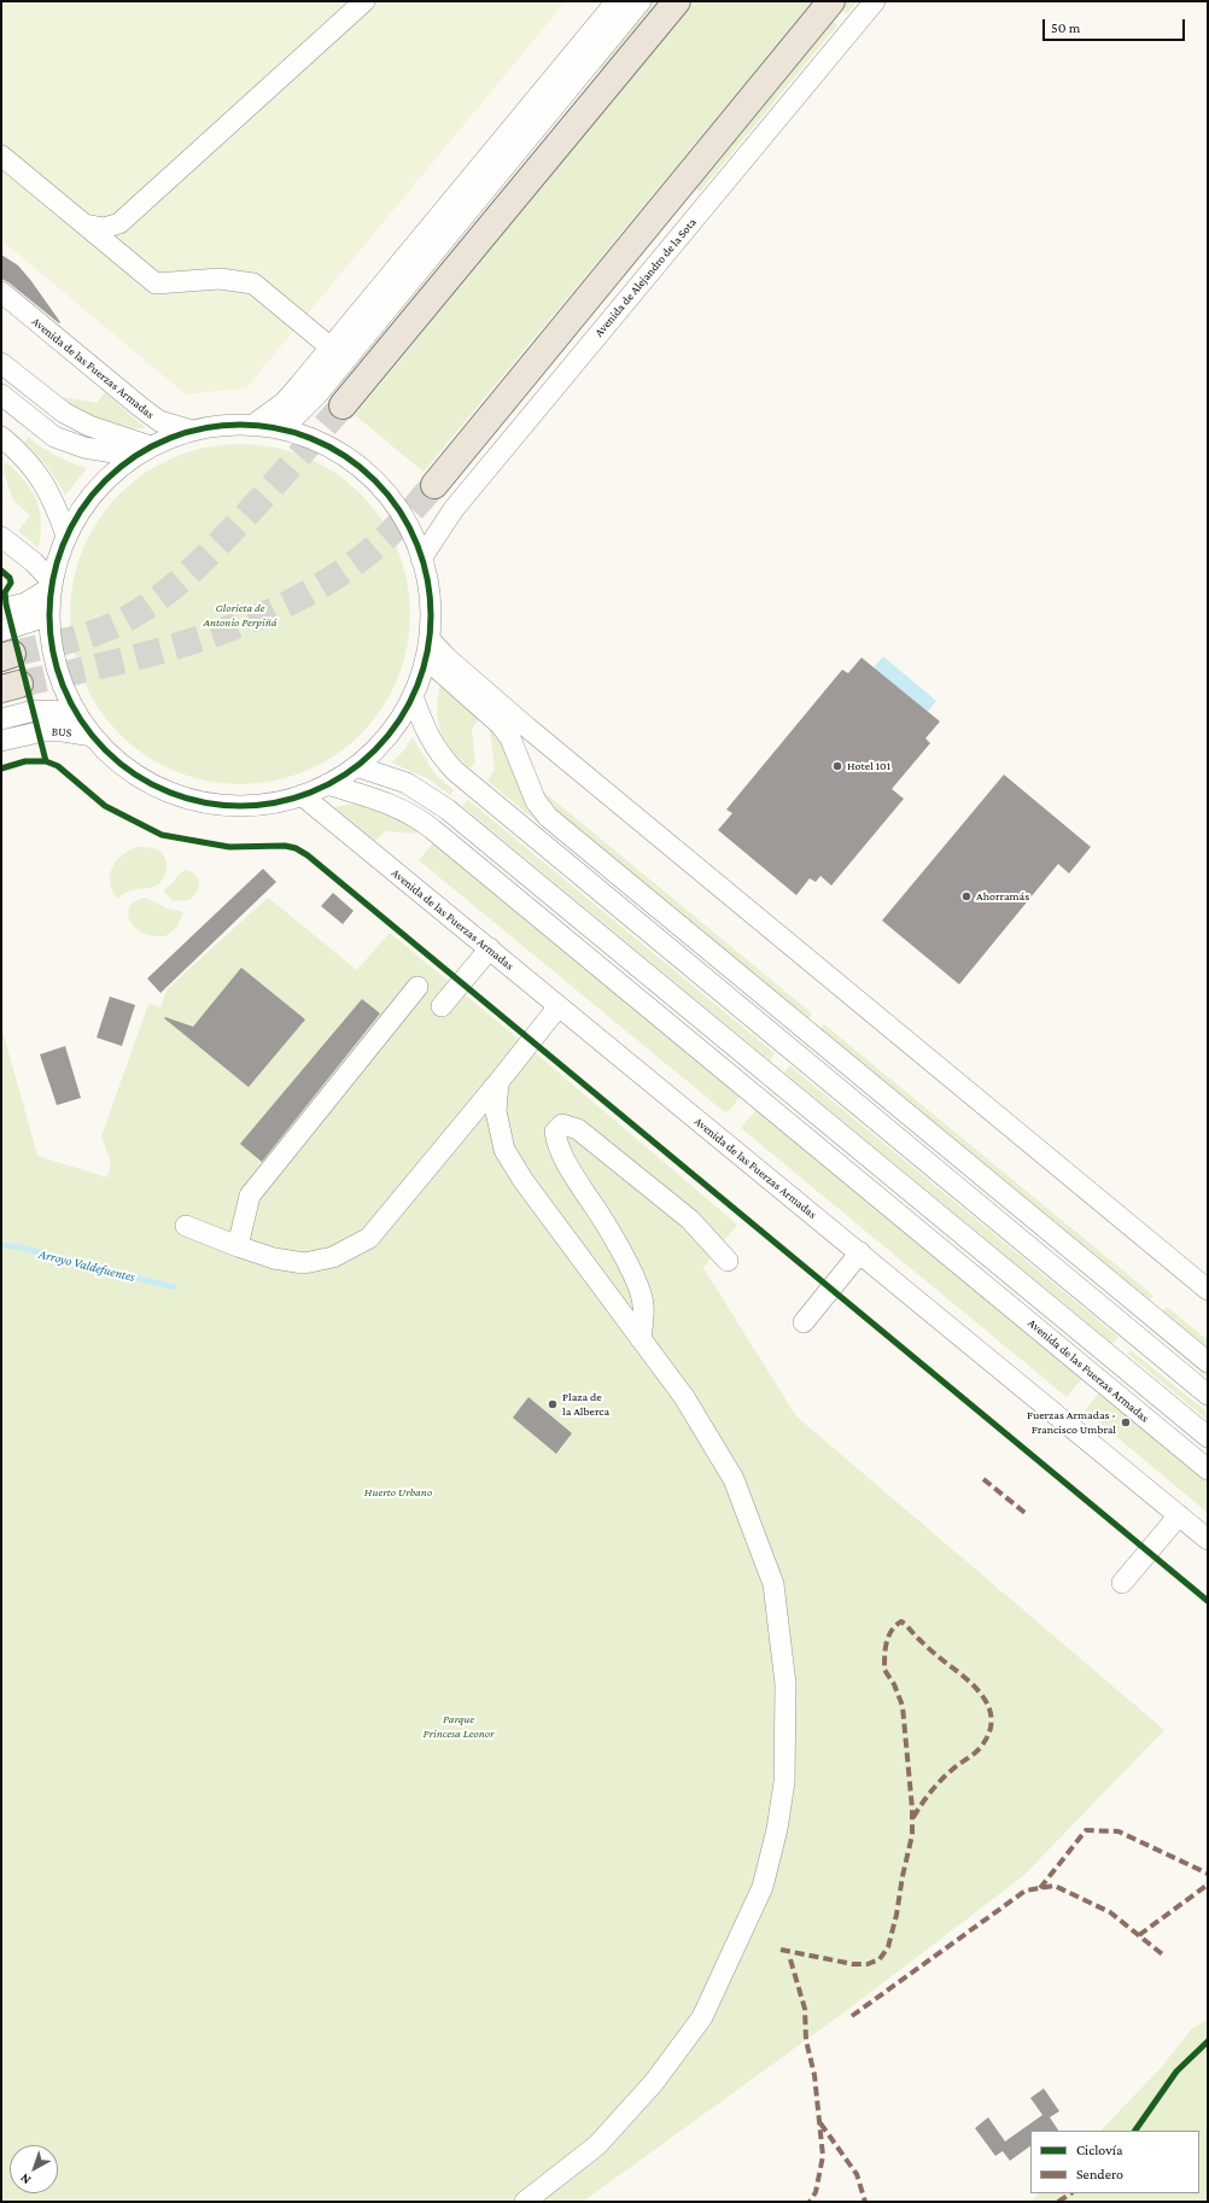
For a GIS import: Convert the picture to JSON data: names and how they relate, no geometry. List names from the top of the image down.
{
  "streets": {
    "street": ["Avenida de Alejandro de la Sota", "Avenida de las Fuerzas Armadas", "BUS"]
  },
  "water": ["Arroyo Valdefuentes"],
  "parks": ["Glorieta de Antonio Perpiñá", "Huerto Urbano", "Parque Princesa Leonor"],
  "places": [
    "Hotel 101",
    "Ahorramás",
    "Plaza de la Alberca",
    "Fuerzas Armadas - Francisco Umbral"
  ],
  "legend": ["Ciclovía", "Sendero"],
  "scale_bar": "50 m",
  "north": "bottom left"
}
